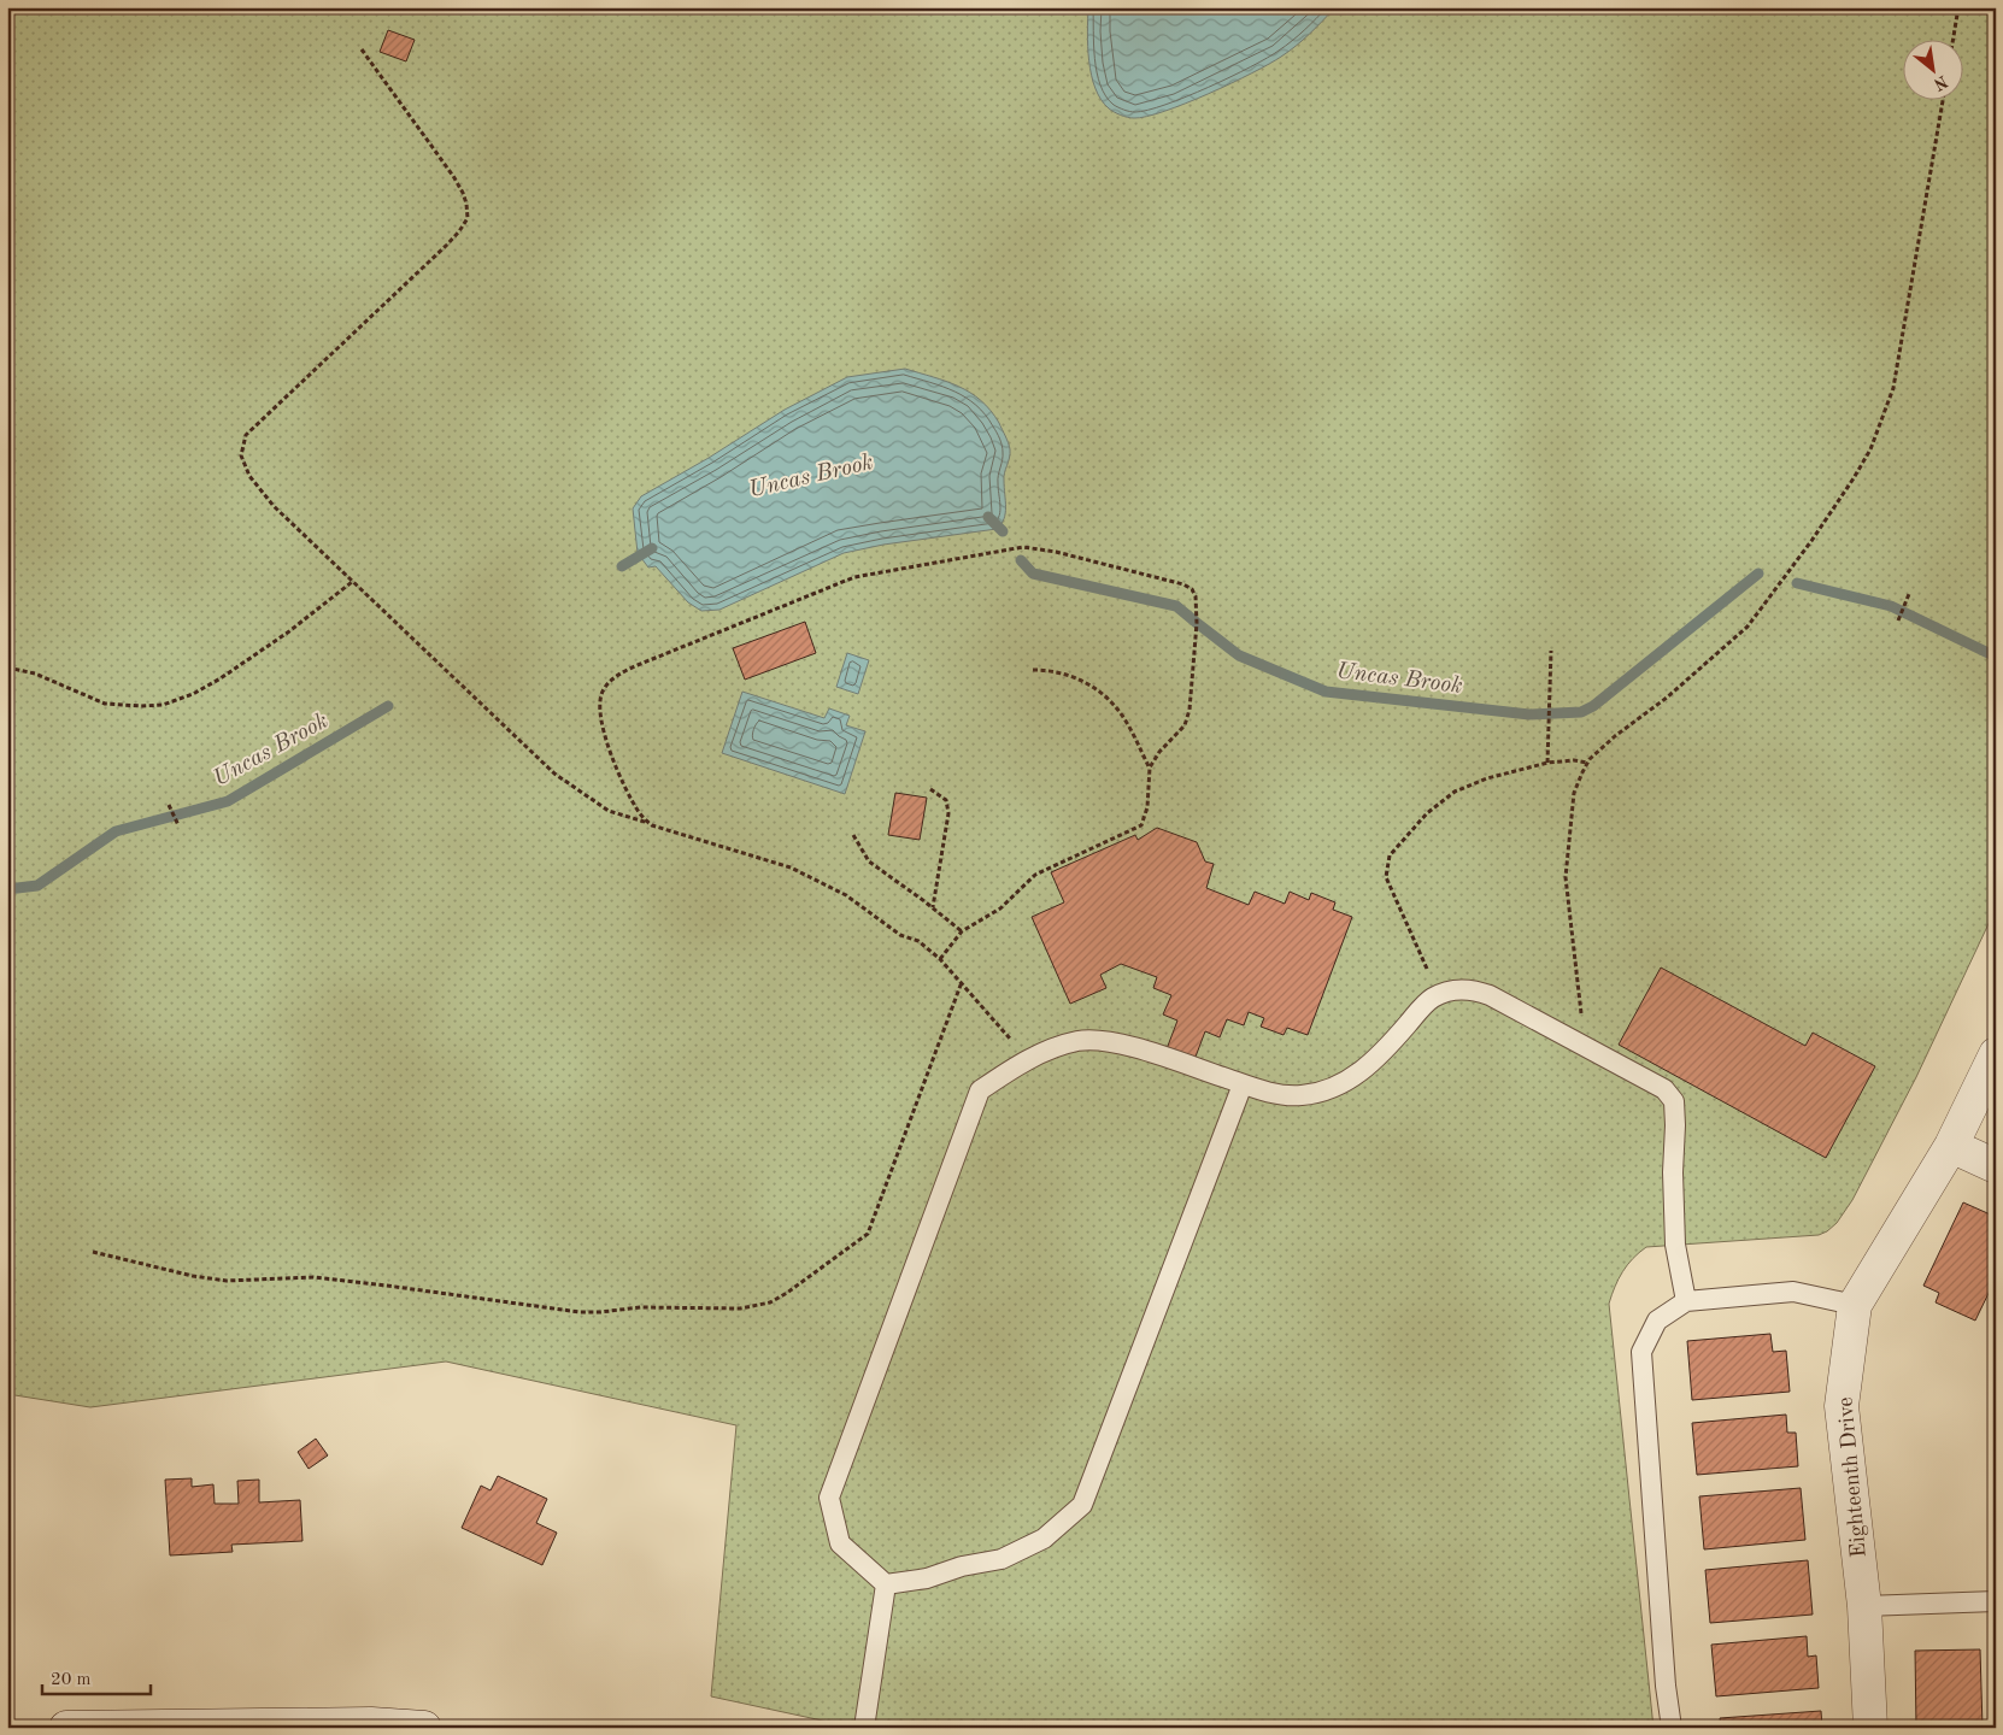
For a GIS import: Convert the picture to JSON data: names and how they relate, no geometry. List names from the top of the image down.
{
  "streets": {
    "street": ["Eighteenth Drive"]
  },
  "water": ["Uncas Brook"],
  "scale_bar": "20 m",
  "north": "bottom right"
}
